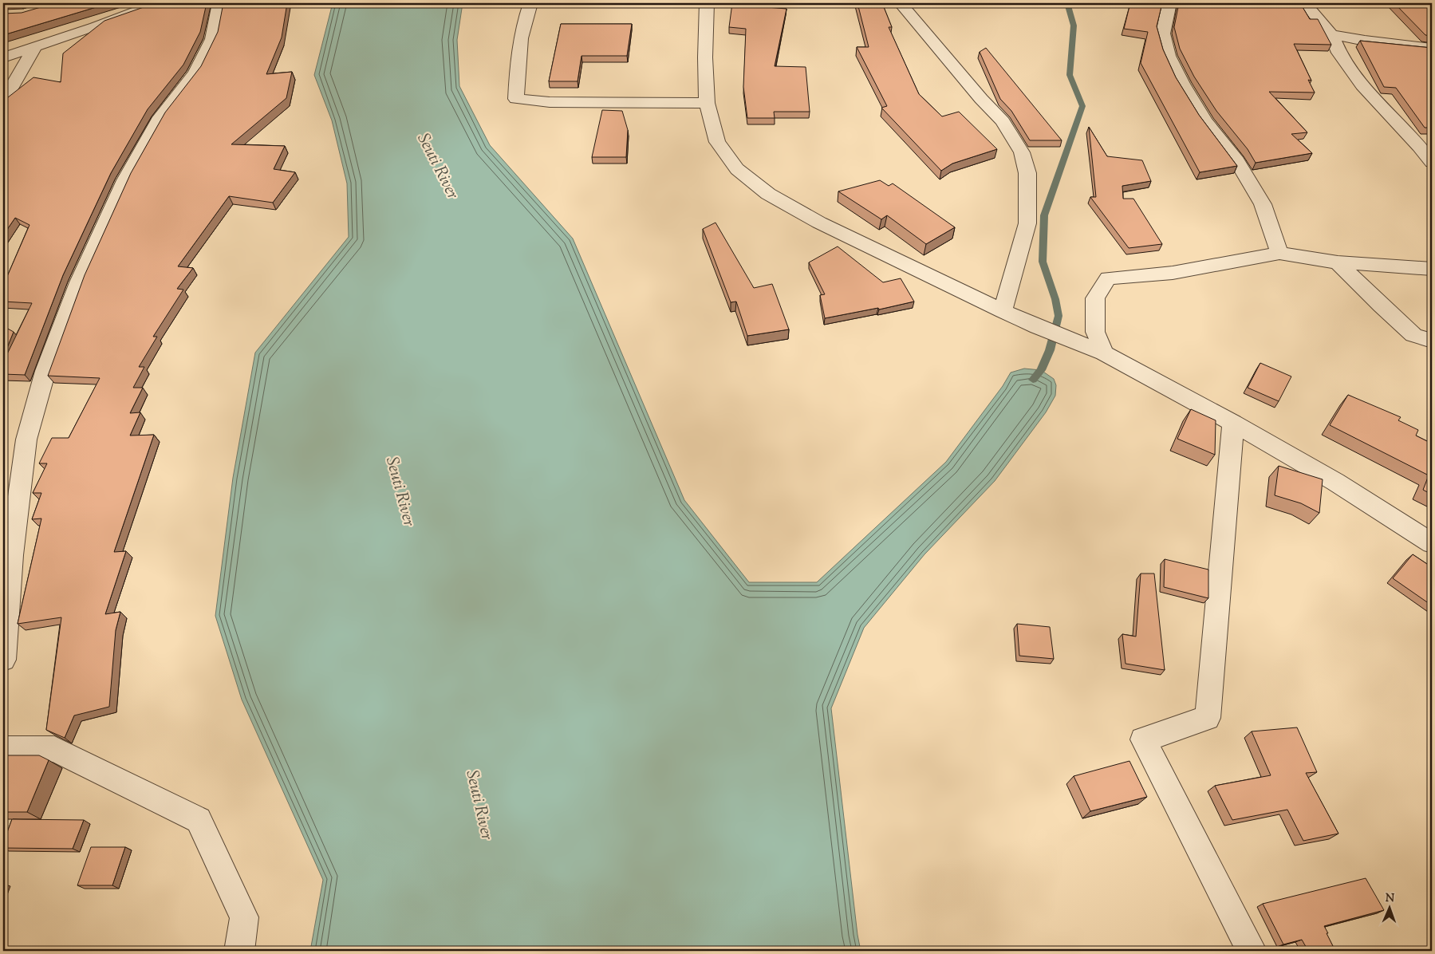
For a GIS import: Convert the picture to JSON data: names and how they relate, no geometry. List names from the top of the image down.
{
  "water": ["Seuti River"],
  "north": "top"
}
